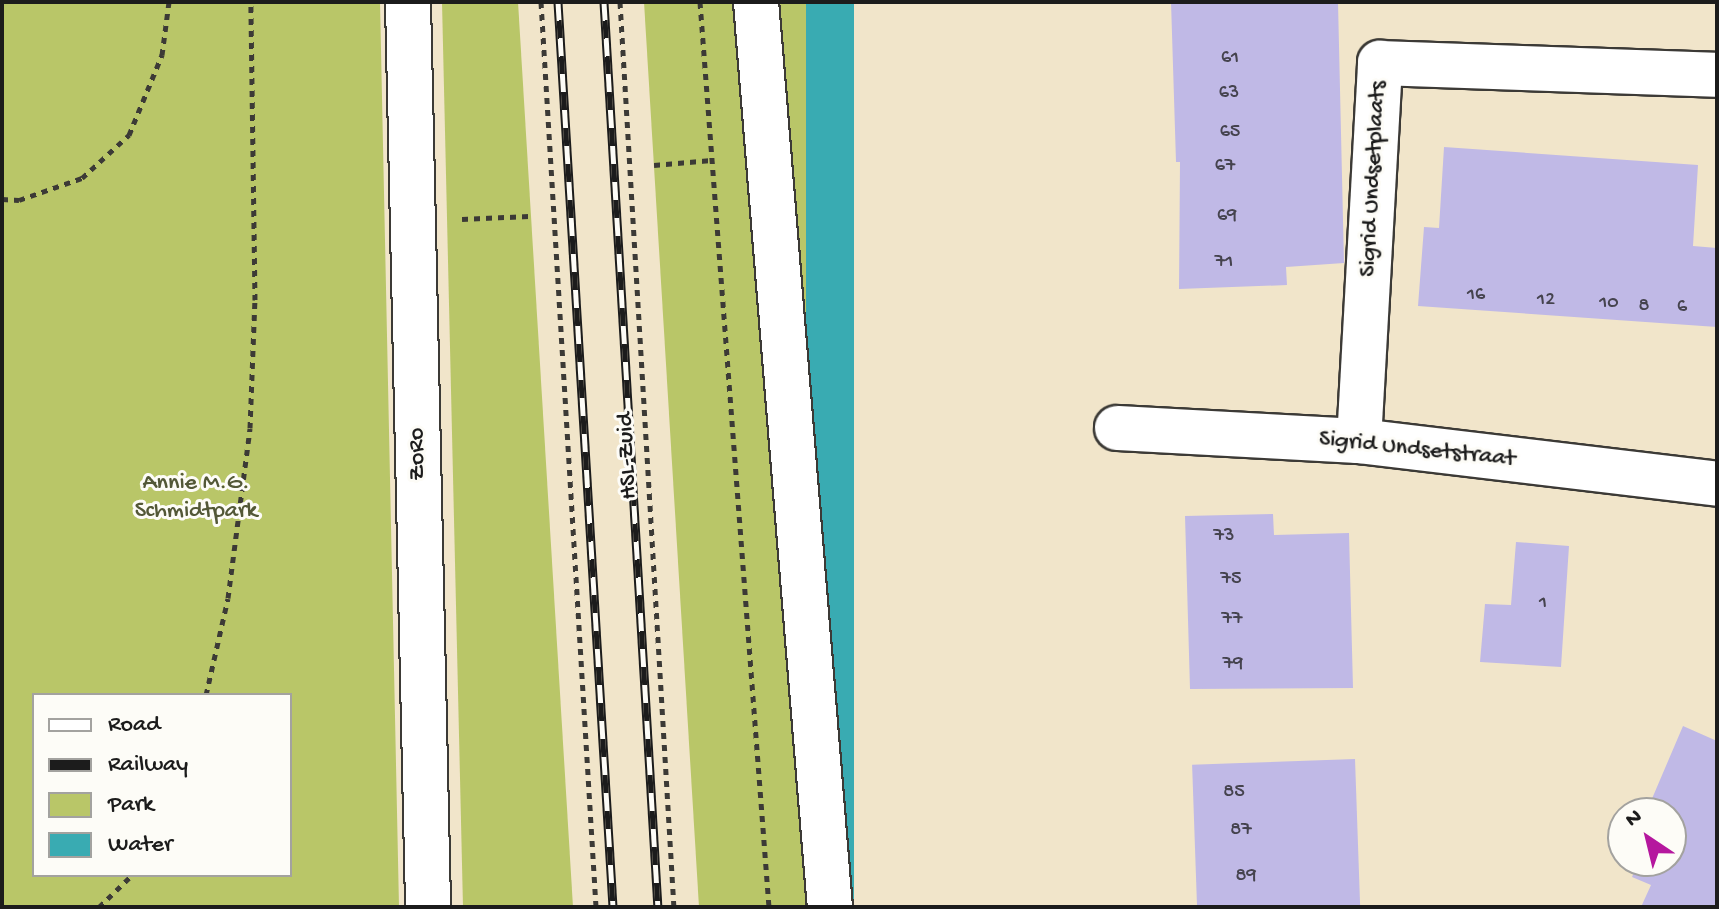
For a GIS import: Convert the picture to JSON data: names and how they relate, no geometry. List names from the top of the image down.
{
  "streets": {
    "street": ["Sigrid Undsetplaats", "Sigrid Undsetstraat", "ZoRo"],
    "path": ["HSL-Zuid"]
  },
  "crossings": [
    ["Sigrid Undsetplaats", "Sigrid Undsetstraat"]
  ],
  "parks": ["Annie M.G. Schmidtpark"],
  "house_numbers": [
    "61",
    "63",
    "65",
    "67",
    "69",
    "71",
    "16",
    "12",
    "10",
    "8",
    "6",
    "73",
    "75",
    "1",
    "77",
    "79",
    "85",
    "87",
    "89"
  ],
  "legend": [
    "Road",
    "Railway",
    "Park",
    "Water"
  ],
  "north": "top left"
}
